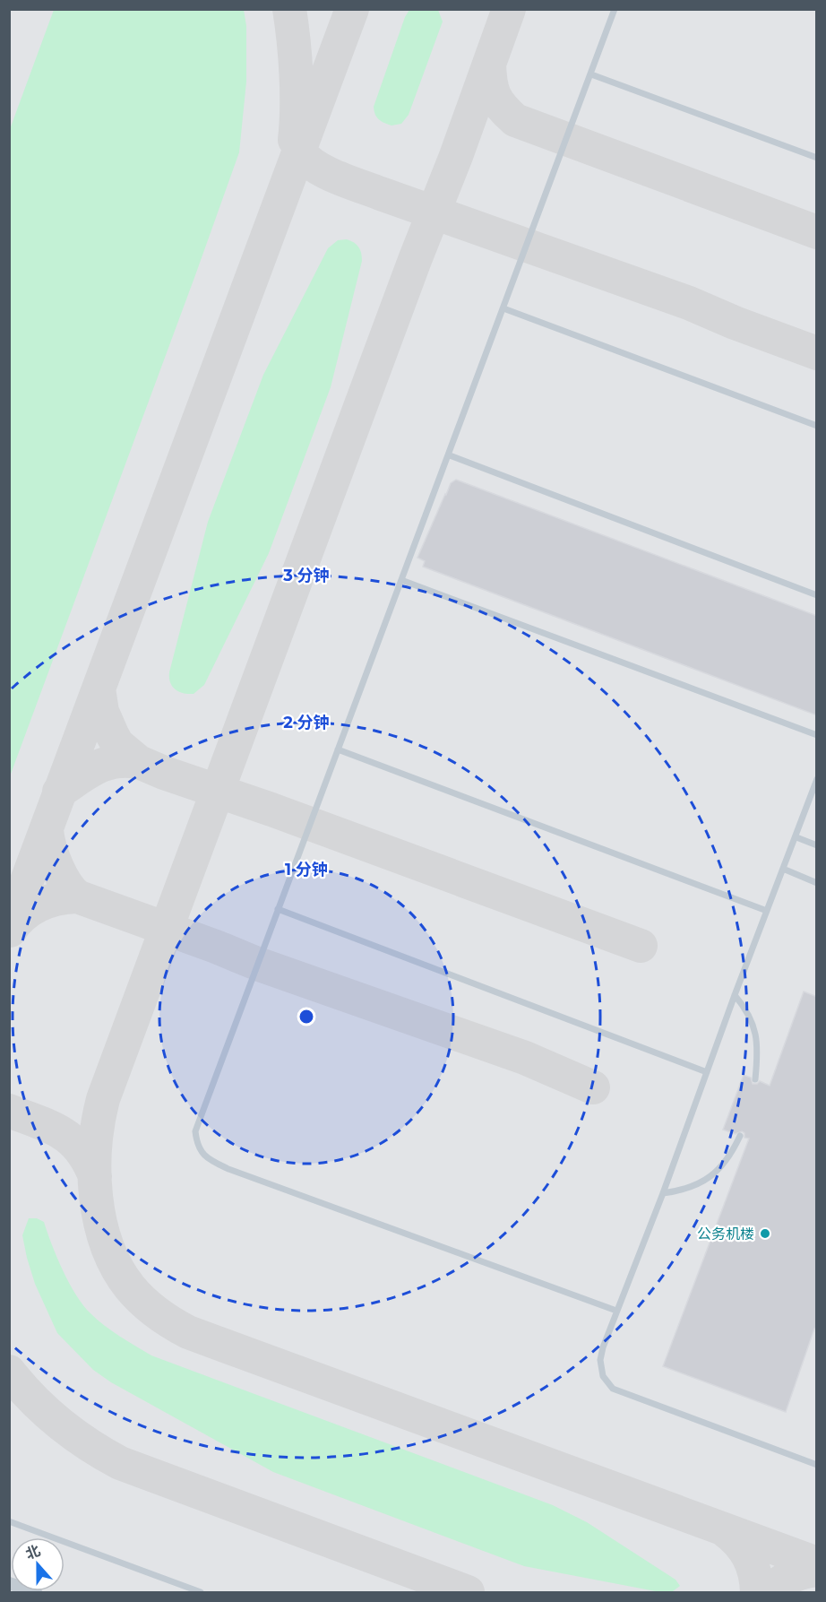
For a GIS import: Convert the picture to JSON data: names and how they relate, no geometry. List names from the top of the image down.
{
  "places": ["公务机楼"],
  "north": "top",
  "rings": ["3 分钟", "2 分钟", "1 分钟"]
}
